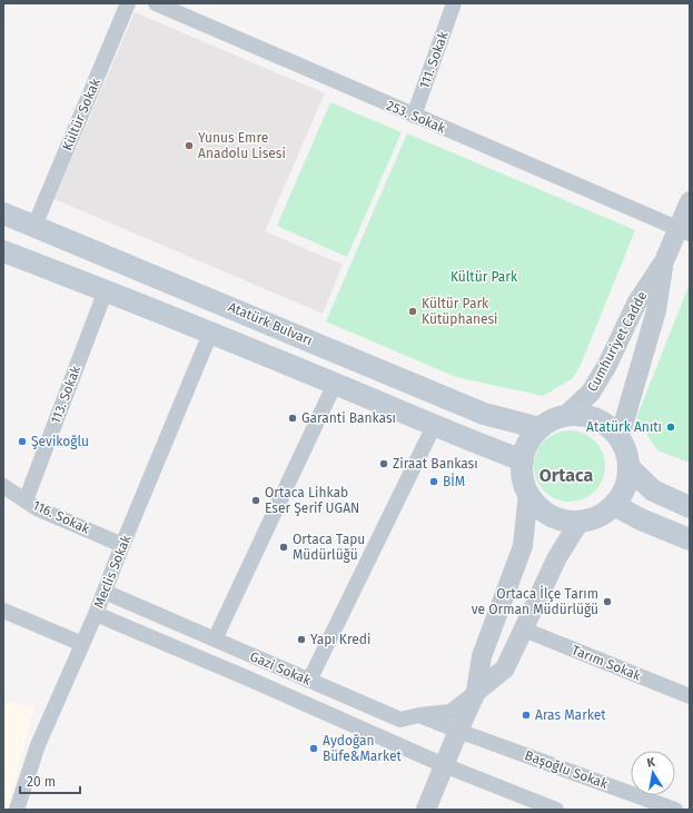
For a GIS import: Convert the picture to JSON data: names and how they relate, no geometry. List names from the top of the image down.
{
  "streets": {
    "main road": ["Atatürk Bulvarı"],
    "street": [
      "111. Sokak",
      "Kültür Sokak",
      "253. Sokak",
      "Cumhuriyet Cadde",
      "113. Sokak",
      "116. Sokak",
      "Meclis Sokak",
      "Tarım Sokak",
      "Gazi Sokak",
      "Başoğlu Sokak"
    ]
  },
  "crossings": [
    ["111. Sokak", "253. Sokak"],
    ["Kültür Sokak", "Atatürk Bulvarı"],
    ["253. Sokak", "Cumhuriyet Cadde"],
    ["Atatürk Bulvarı", "Cumhuriyet Cadde"],
    ["113. Sokak", "116. Sokak"],
    ["116. Sokak", "Meclis Sokak"],
    ["Meclis Sokak", "Gazi Sokak"]
  ],
  "districts": ["Ortaca"],
  "parks": ["Kültür Park"],
  "places": [
    "Yunus Emre Anadolu Lisesi",
    "Kültür Park Kütüphanesi",
    "Garanti Bankası",
    "Atatürk Anıtı",
    "Şevikoğlu",
    "Ziraat Bankası",
    "BİM",
    "Ortaca Lihkab Eser Şerif UGAN",
    "Ortaca Tapu Müdürlüğü",
    "Ortaca İlçe Tarım ve Orman Müdürlüğü",
    "Yapı Kredi",
    "Aras Market",
    "Aydoğan Büfe&Market"
  ],
  "scale_bar": "20 m",
  "north": "top"
}
